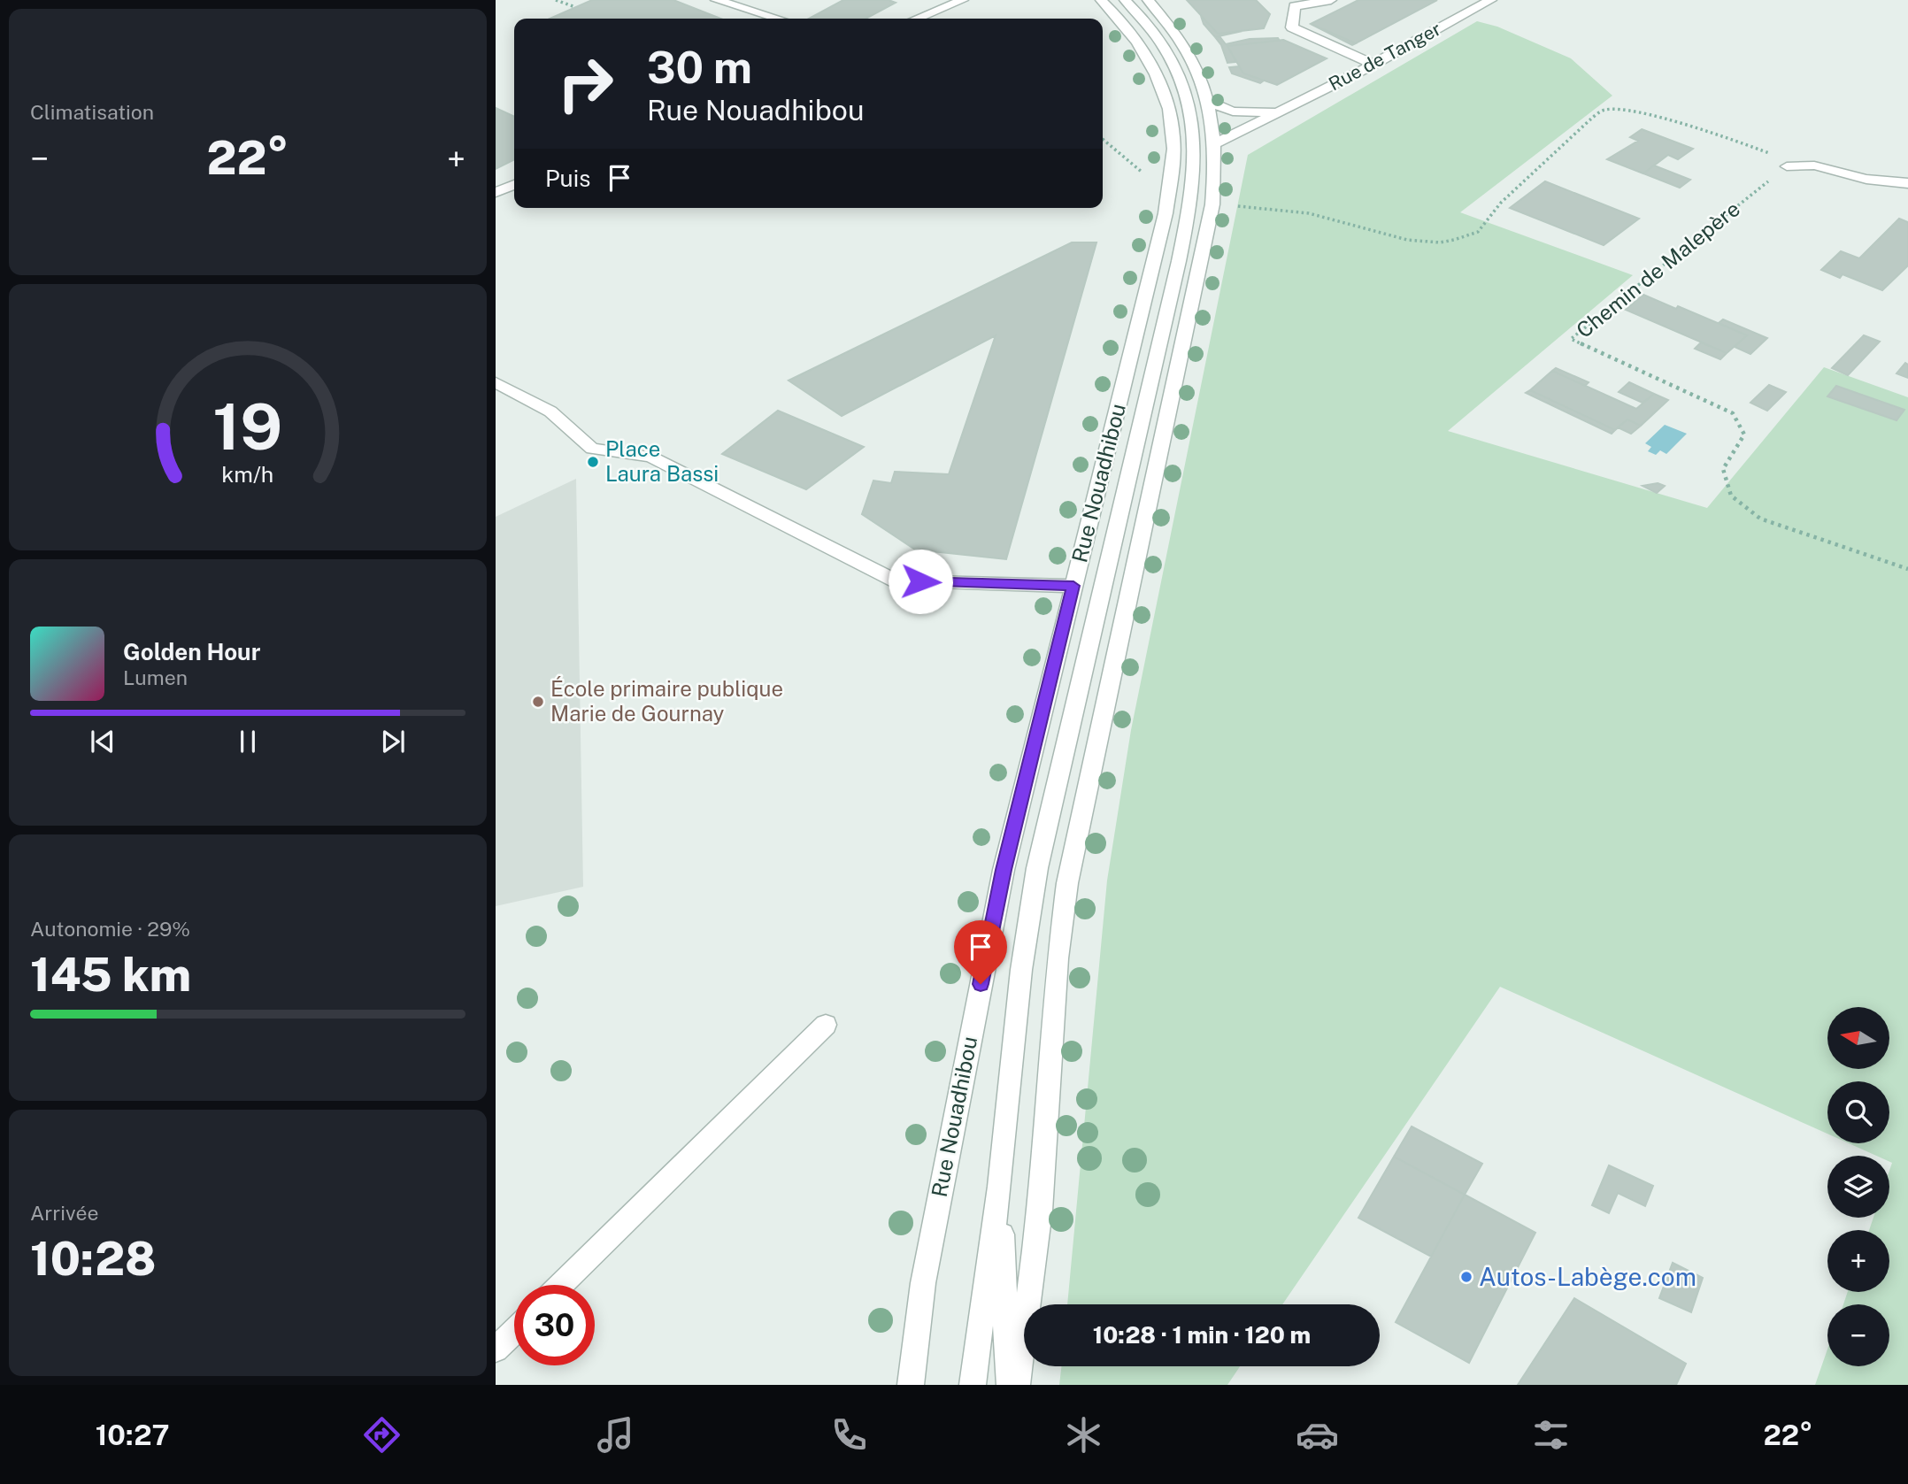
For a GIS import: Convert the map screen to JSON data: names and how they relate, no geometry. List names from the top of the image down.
{
  "streets": {
    "street": ["Rue de Tanger", "Rue Nouadhibou"],
    "path": ["Chemin de Malepère"]
  },
  "places": ["Place Laura Bassi", "École primaire publique Marie de Gournay", "Autos-Labège.com"],
  "north": "left",
  "page": {
    "tile": [
      "Climatisation",
      ["Autonomie · 29%", "145 km"],
      ["Arrivée", "10:28"]
    ],
    "turn": ["30 m", "Rue Nouadhibou"],
    "heat": ["−", "22°", "+"],
    "then": "Puis",
    "song": ["Golden Hour", "Lumen"],
    "map_buttons": ["+", "−"],
    "limit": "30",
    "trip": "10:28 · 1 min · 120 m",
    "tabs": ["10:27", "22°"],
    "gauge": ["19", "km/h"]
  }
}
